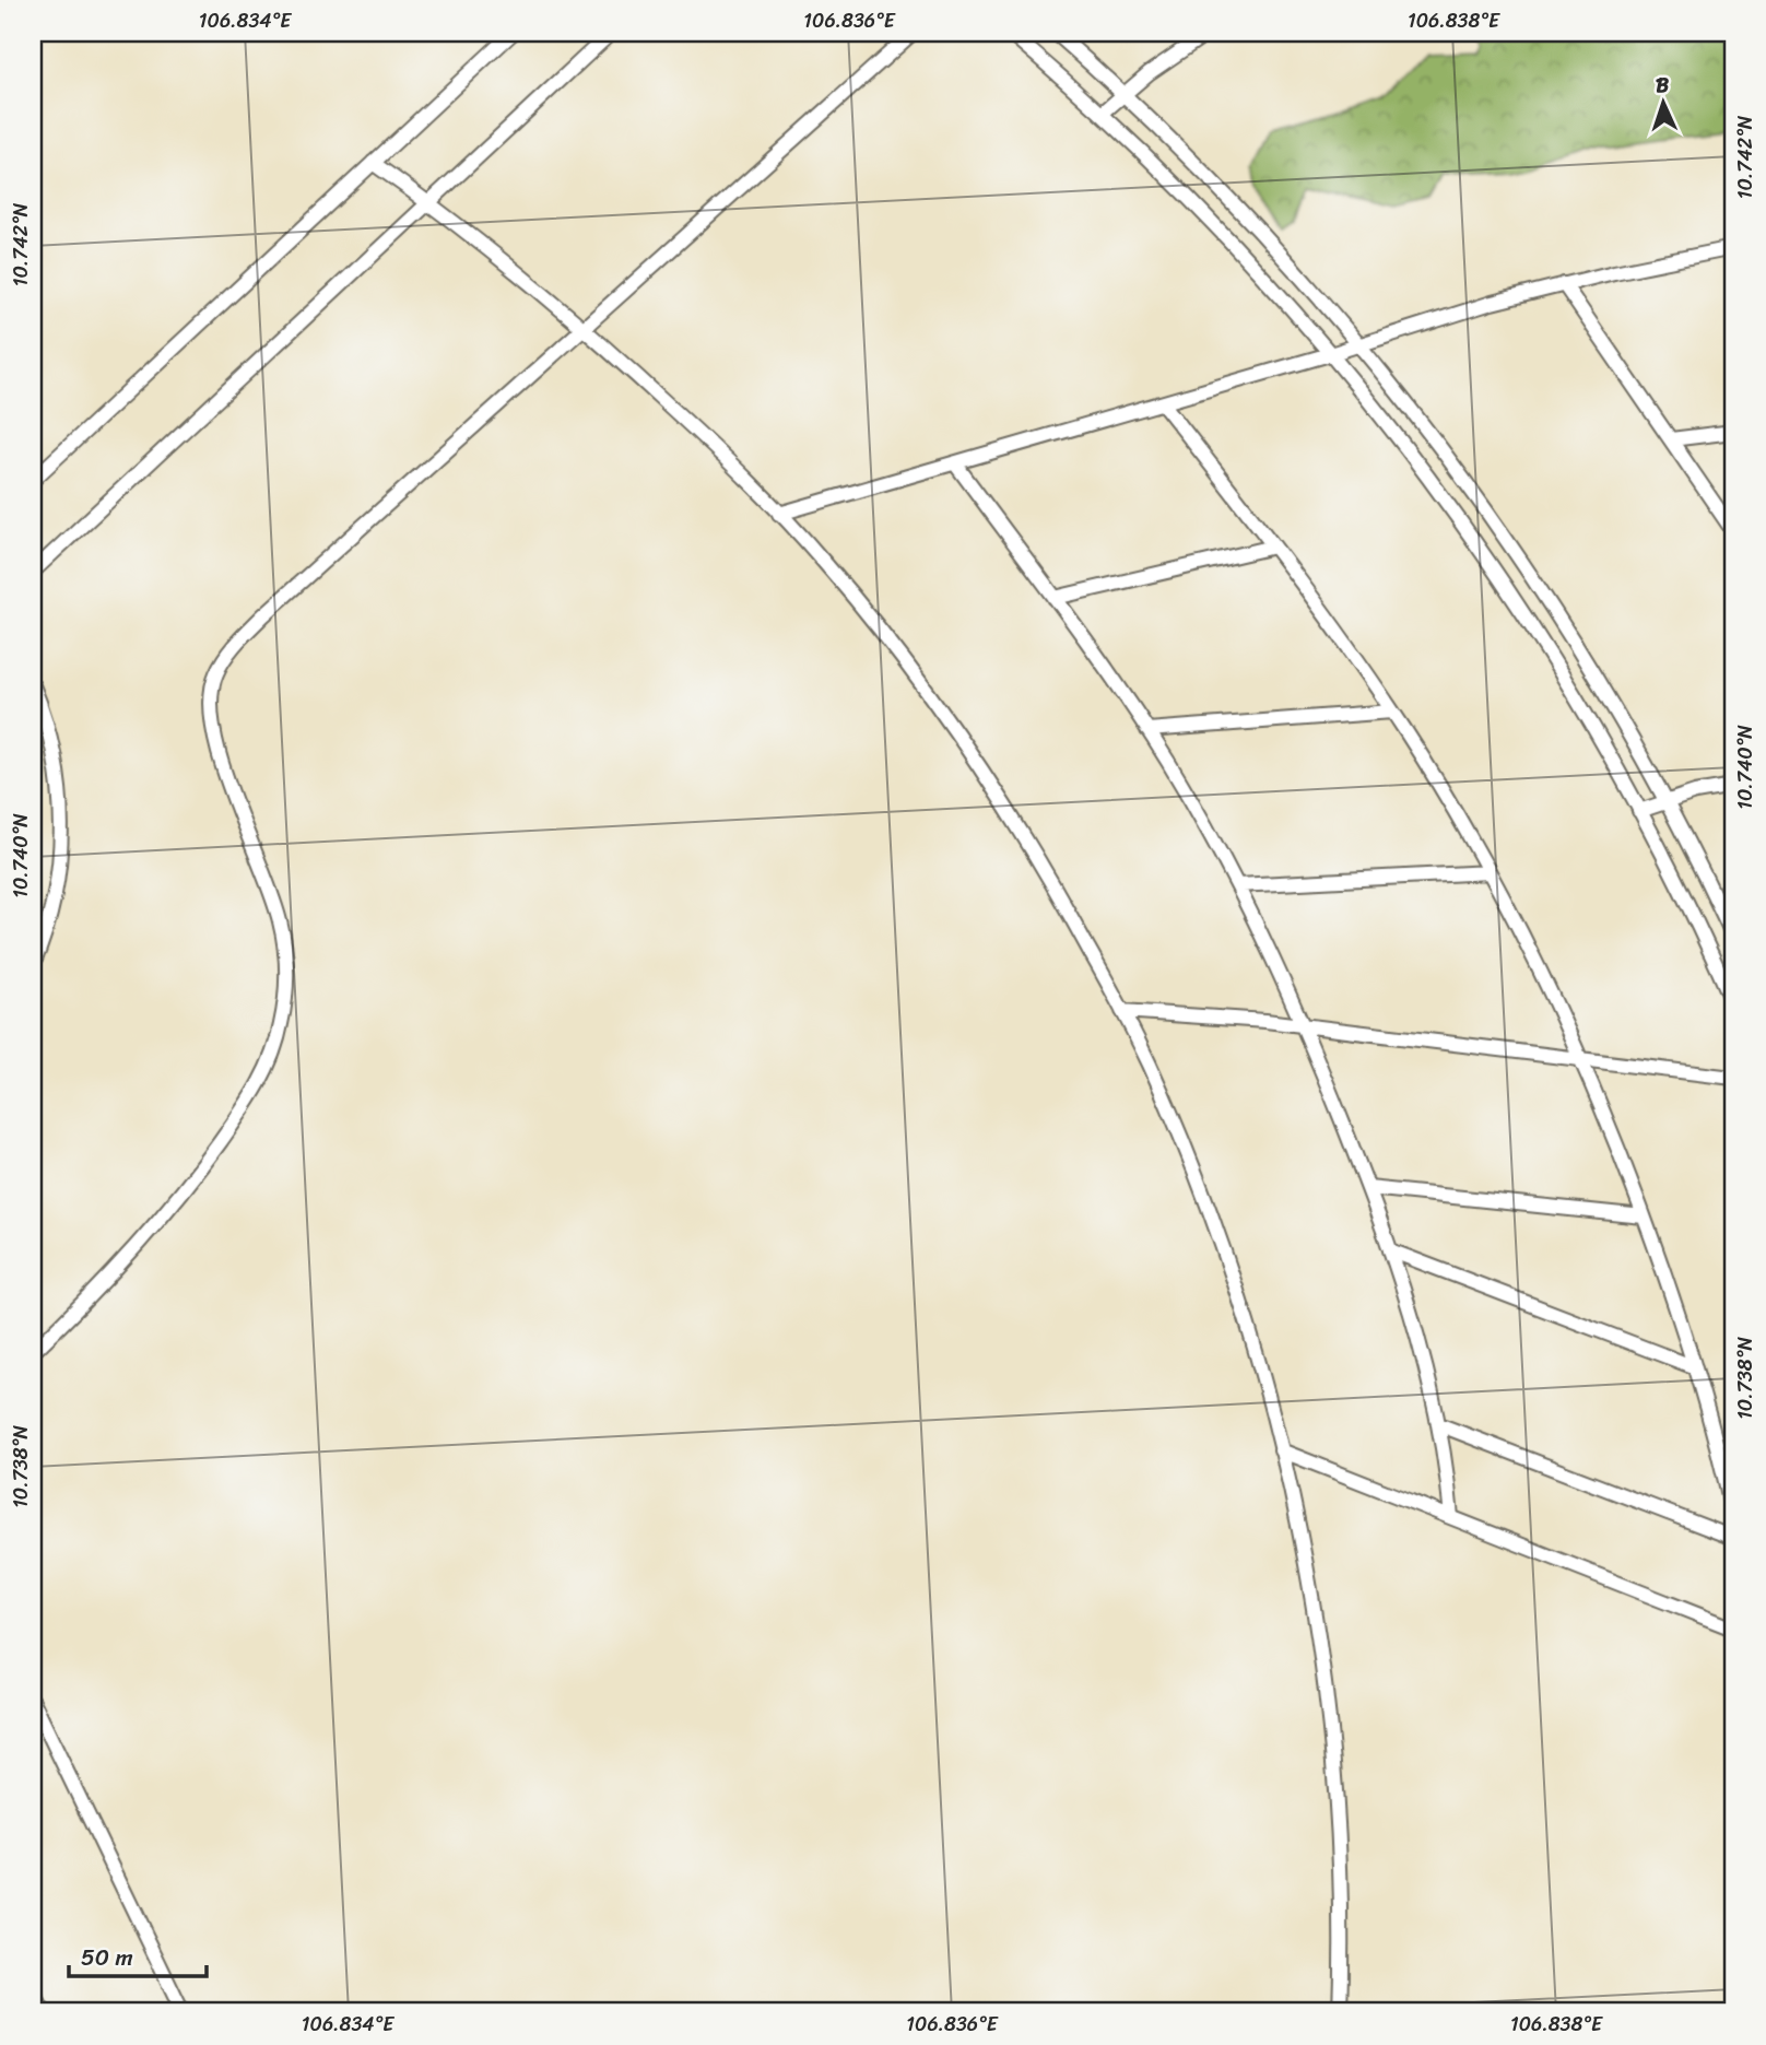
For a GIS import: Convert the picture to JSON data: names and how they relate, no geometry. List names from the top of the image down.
{
  "scale_bar": "50 m",
  "north": "top",
  "coordinates": [
    "106.834°E",
    "106.836°E",
    "106.838°E",
    "10.742°N",
    "10.740°N",
    "10.738°N"
  ]
}
